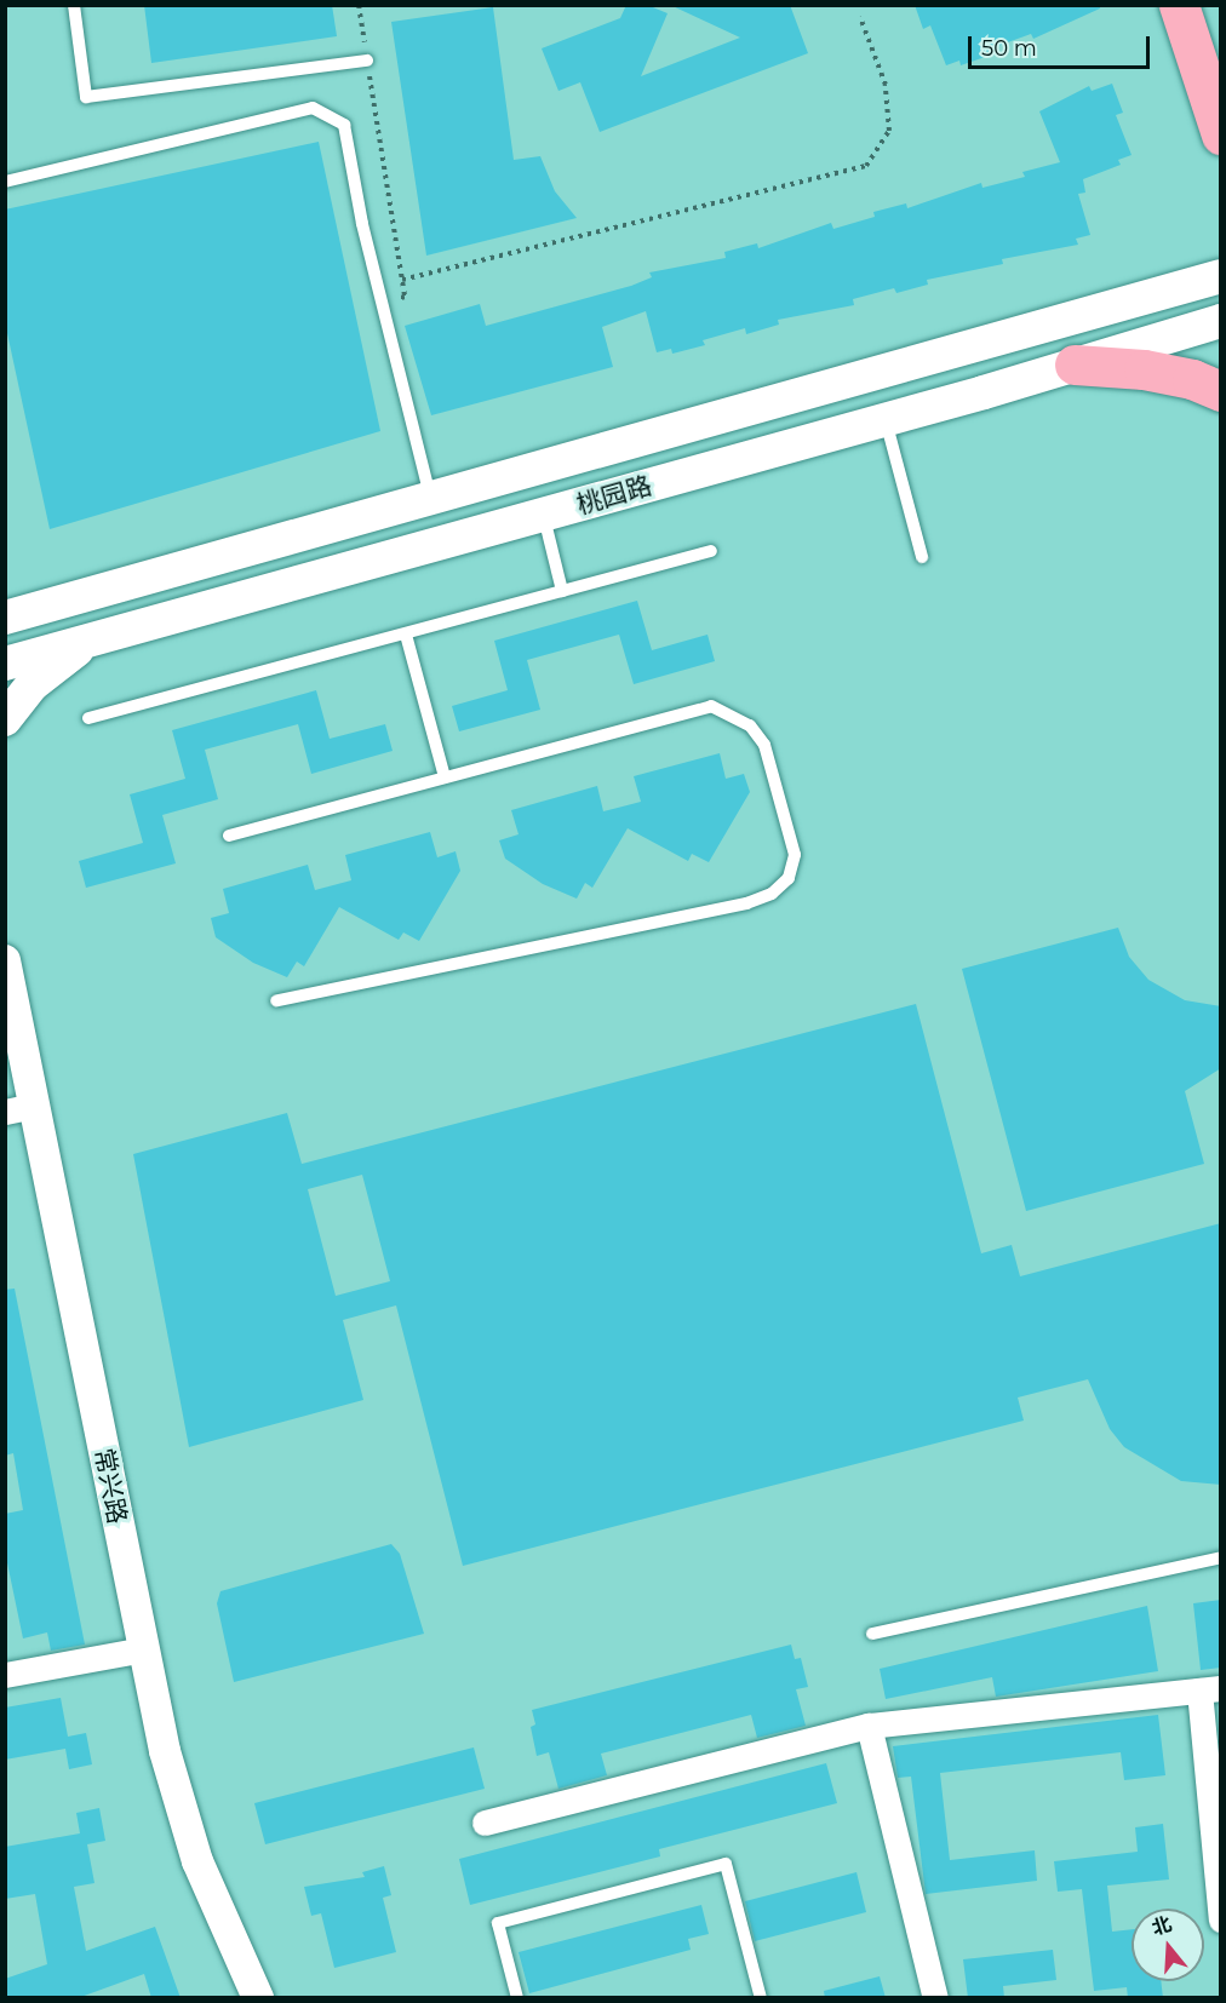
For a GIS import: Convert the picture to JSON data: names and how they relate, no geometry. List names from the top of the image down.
{
  "streets": {
    "main road": ["桃园路"],
    "street": ["常兴路"]
  },
  "scale_bar": "50 m",
  "north": "top"
}
